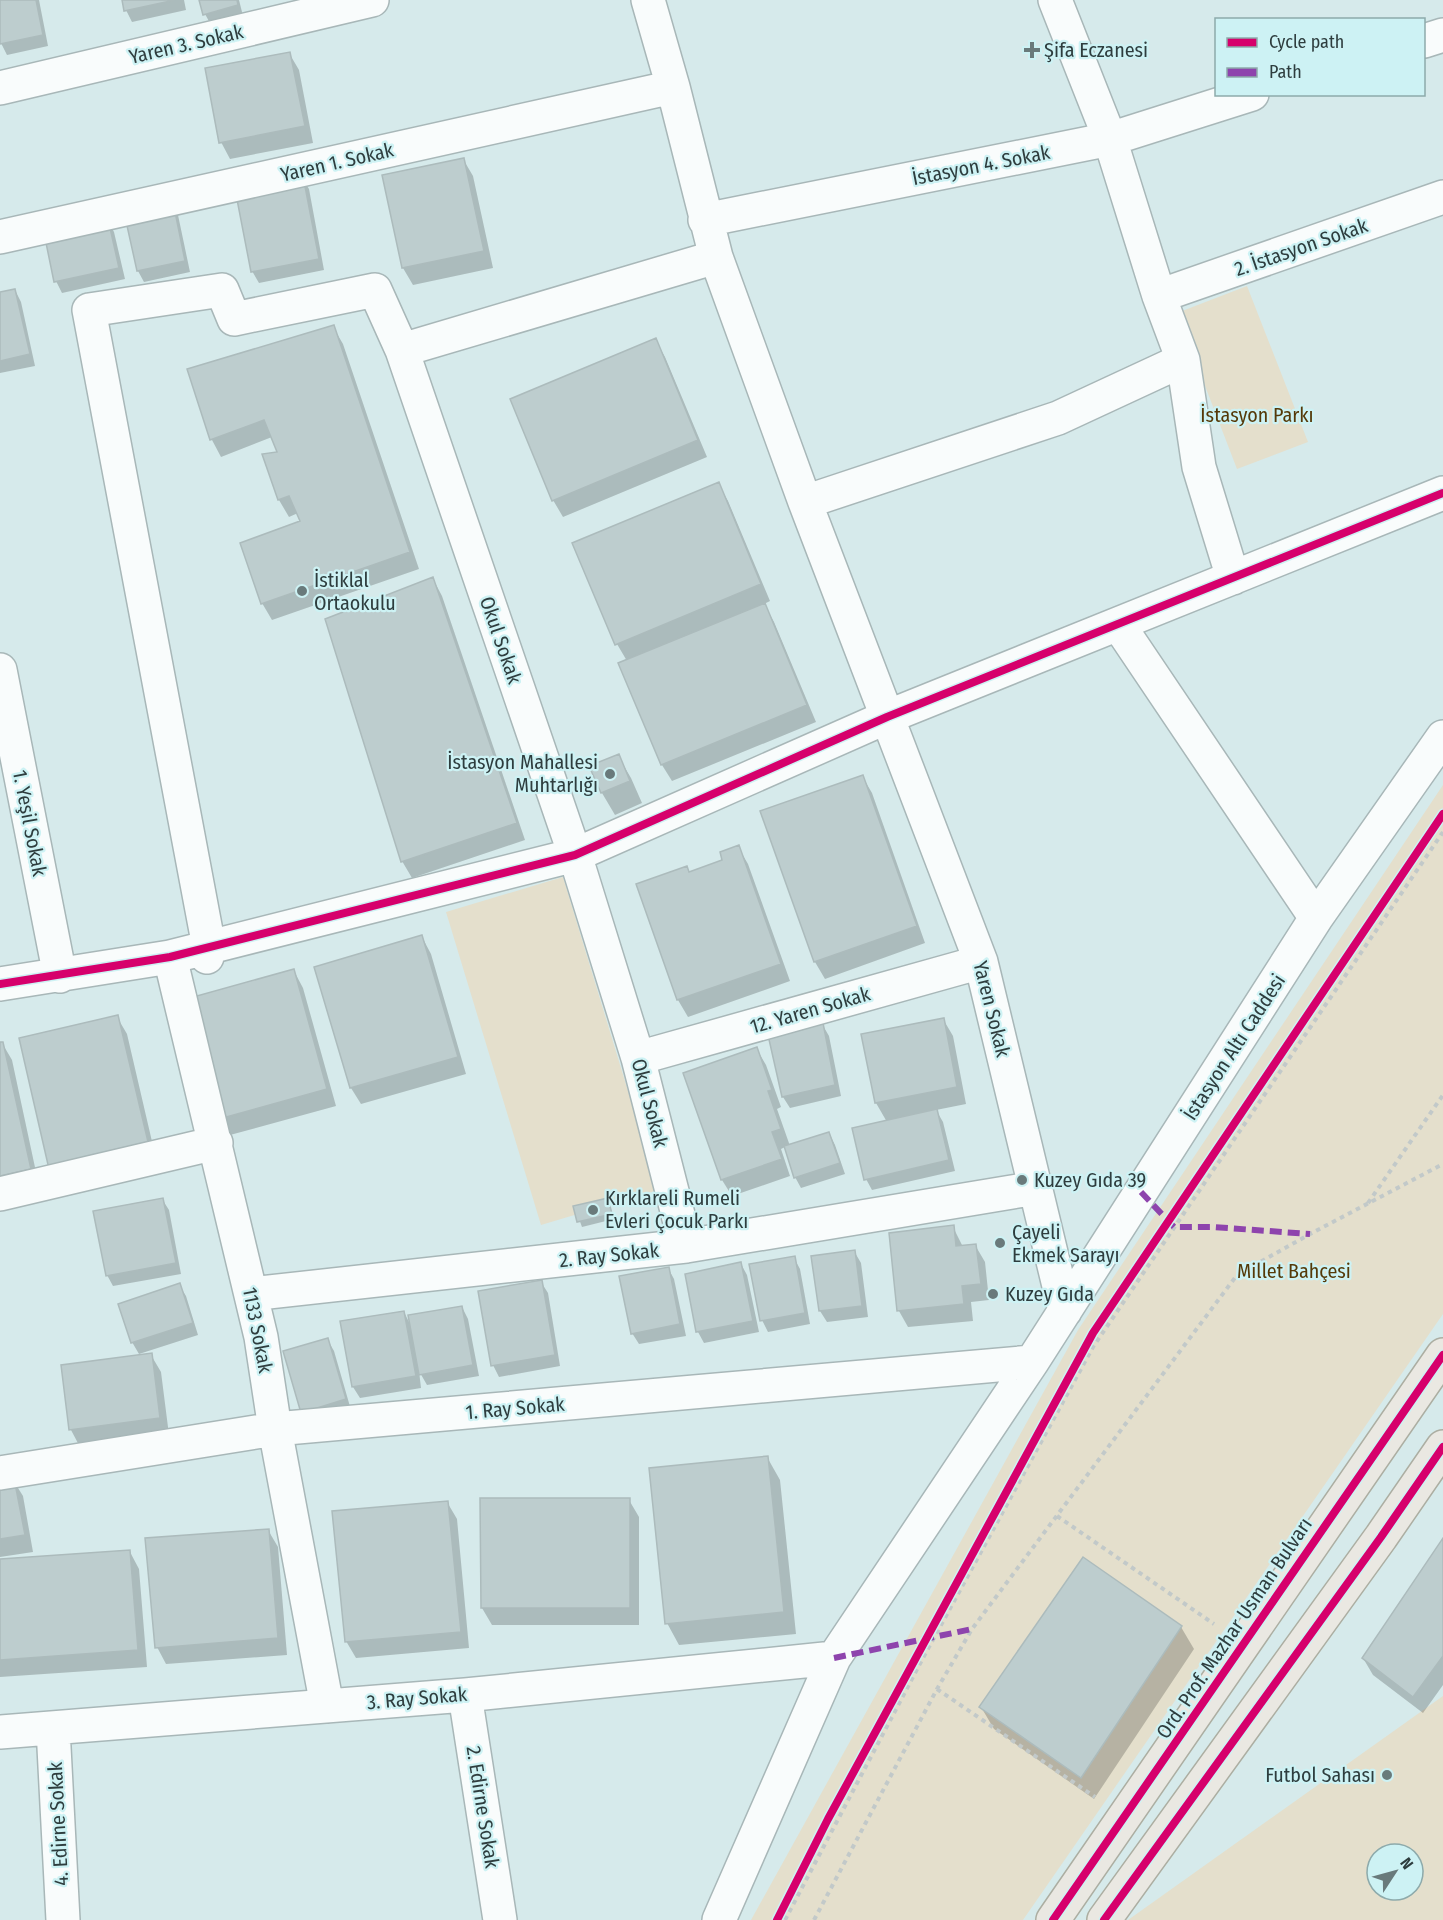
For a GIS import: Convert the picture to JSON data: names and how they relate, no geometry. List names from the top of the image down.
{
  "streets": {
    "main road": ["Ord. Prof. Mazhar Usman Bulvarı"],
    "street": [
      "Yaren 3. Sokak",
      "Yaren 1. Sokak",
      "İstasyon 4. Sokak",
      "2. İstasyon Sokak",
      "Okul Sokak",
      "1. Yeşil Sokak",
      "Yaren Sokak",
      "12. Yaren Sokak",
      "İstasyon Altı Caddesi",
      "2. Ray Sokak",
      "1133 Sokak",
      "1. Ray Sokak",
      "3. Ray Sokak",
      "2. Edirne Sokak",
      "4. Edirne Sokak"
    ]
  },
  "crossings": [
    ["Yaren 1. Sokak", "Yaren Sokak"],
    ["İstasyon 4. Sokak", "Yaren Sokak"],
    ["Okul Sokak", "12. Yaren Sokak"],
    ["Okul Sokak", "2. Ray Sokak"],
    ["Yaren Sokak", "12. Yaren Sokak"],
    ["Yaren Sokak", "İstasyon Altı Caddesi"],
    ["Yaren Sokak", "2. Ray Sokak"],
    ["İstasyon Altı Caddesi", "1. Ray Sokak"],
    ["İstasyon Altı Caddesi", "3. Ray Sokak"],
    ["2. Ray Sokak", "1133 Sokak"],
    ["1133 Sokak", "1. Ray Sokak"],
    ["1133 Sokak", "3. Ray Sokak"],
    ["3. Ray Sokak", "2. Edirne Sokak"],
    ["3. Ray Sokak", "4. Edirne Sokak"]
  ],
  "parks": ["İstasyon Parkı", "Millet Bahçesi"],
  "places": {
    "health": ["Şifa Eczanesi"],
    "other": [
      "İstiklal Ortaokulu",
      "İstasyon Mahallesi Muhtarlığı",
      "Kuzey Gıda 39",
      "Kırklareli Rumeli Evleri Çocuk Parkı",
      "Çayeli Ekmek Sarayı",
      "Kuzey Gıda",
      "Futbol Sahası"
    ]
  },
  "legend": ["Cycle path", "Path"],
  "north": "top right"
}
